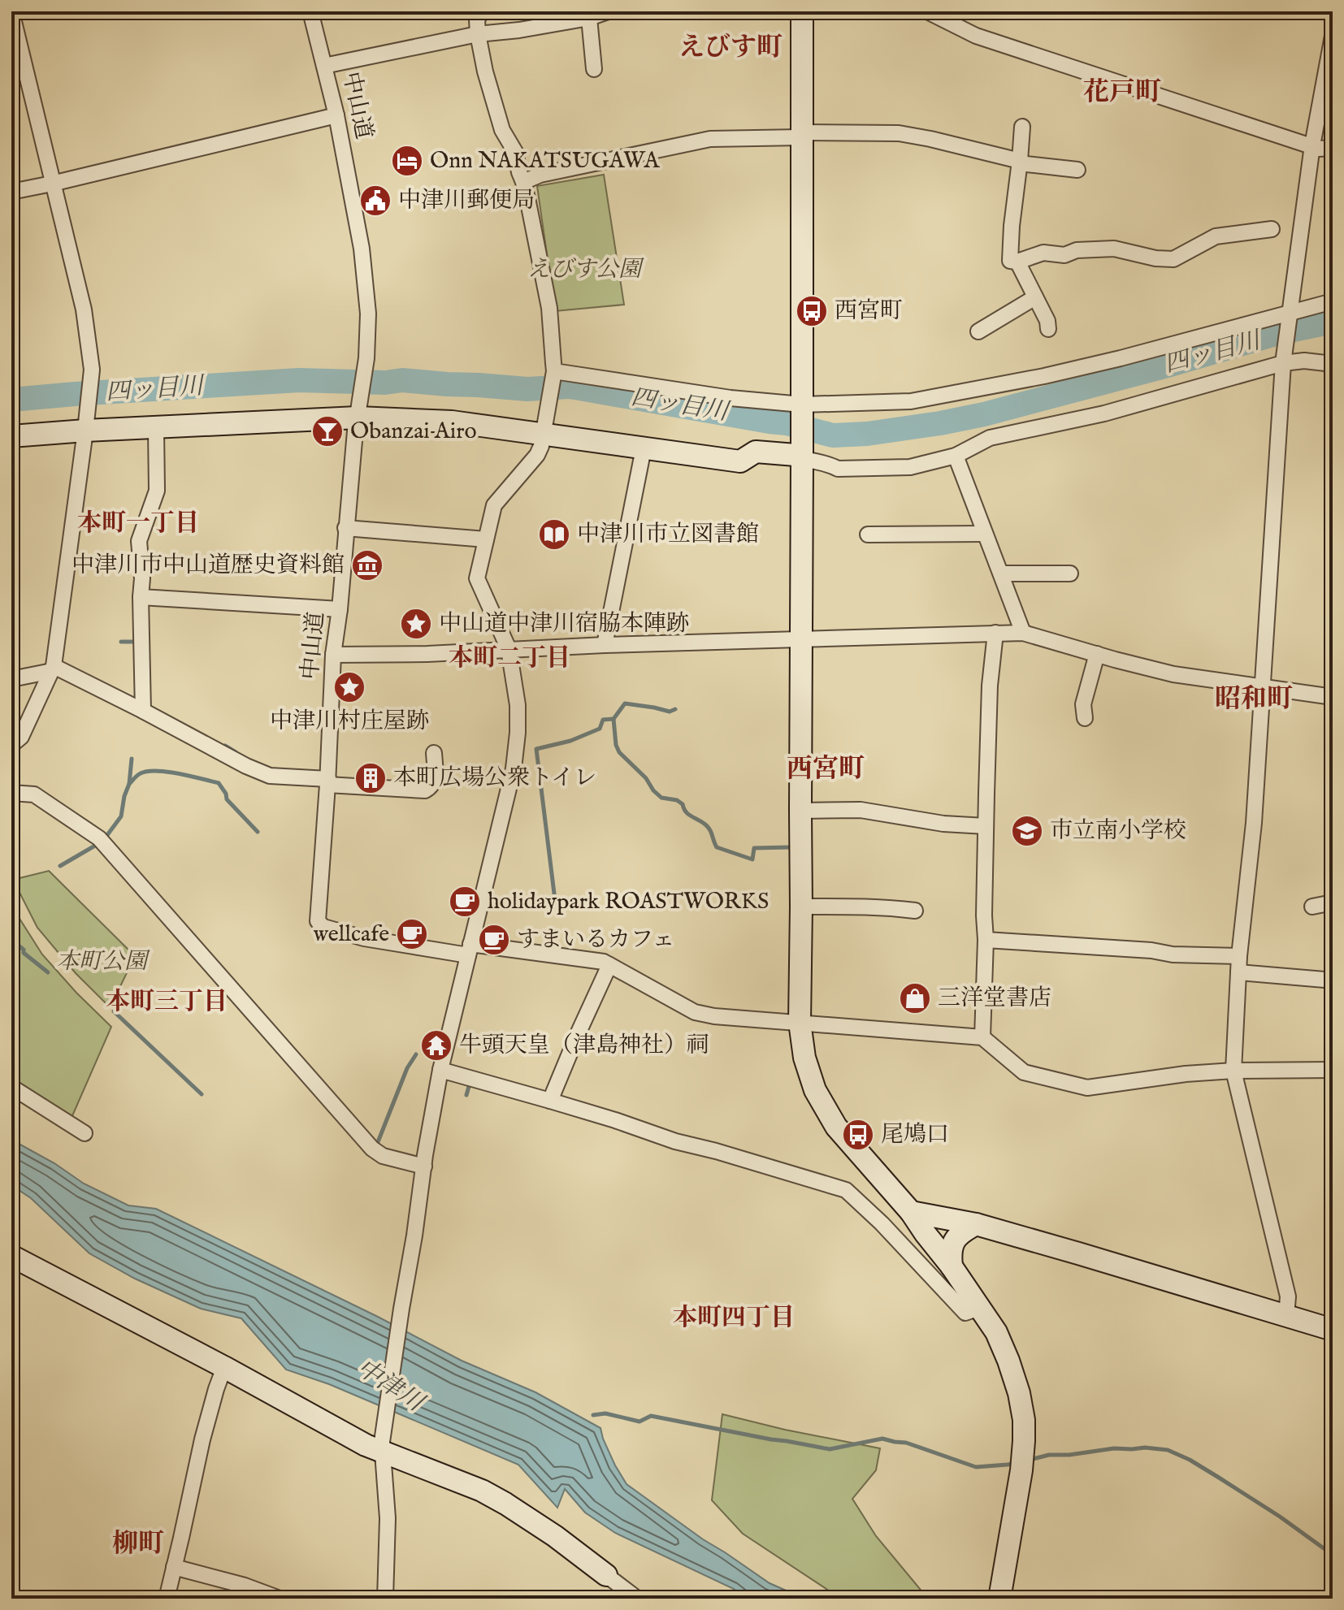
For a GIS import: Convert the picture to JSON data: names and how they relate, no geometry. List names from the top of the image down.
{
  "streets": {
    "street": ["中山道"]
  },
  "districts": [
    "えびす町",
    "花戸町",
    "本町一丁目",
    "本町二丁目",
    "昭和町",
    "西宮町",
    "本町三丁目",
    "本町四丁目",
    "柳町"
  ],
  "water": ["四ッ目川", "中津川"],
  "parks": ["えびす公園", "本町公園"],
  "places": {
    "hotel": ["Onn NAKATSUGAWA"],
    "public building": ["中津川郵便局"],
    "bus stop": ["西宮町", "尾鳩口"],
    "bar": ["Obanzai Airo"],
    "library": ["中津川市立図書館"],
    "museum": ["中津川市中山道歴史資料館"],
    "place": ["中山道中津川宿脇本陣跡", "中津川村庄屋跡"],
    "building": ["本町広場公衆トイレ"],
    "school or university": ["市立南小学校"],
    "cafe": ["holidaypark ROASTWORKS", "wellcafe", "すまいるカフェ"],
    "shop": ["三洋堂書店"],
    "temple": ["牛頭天皇（津島神社）祠"]
  }
}
